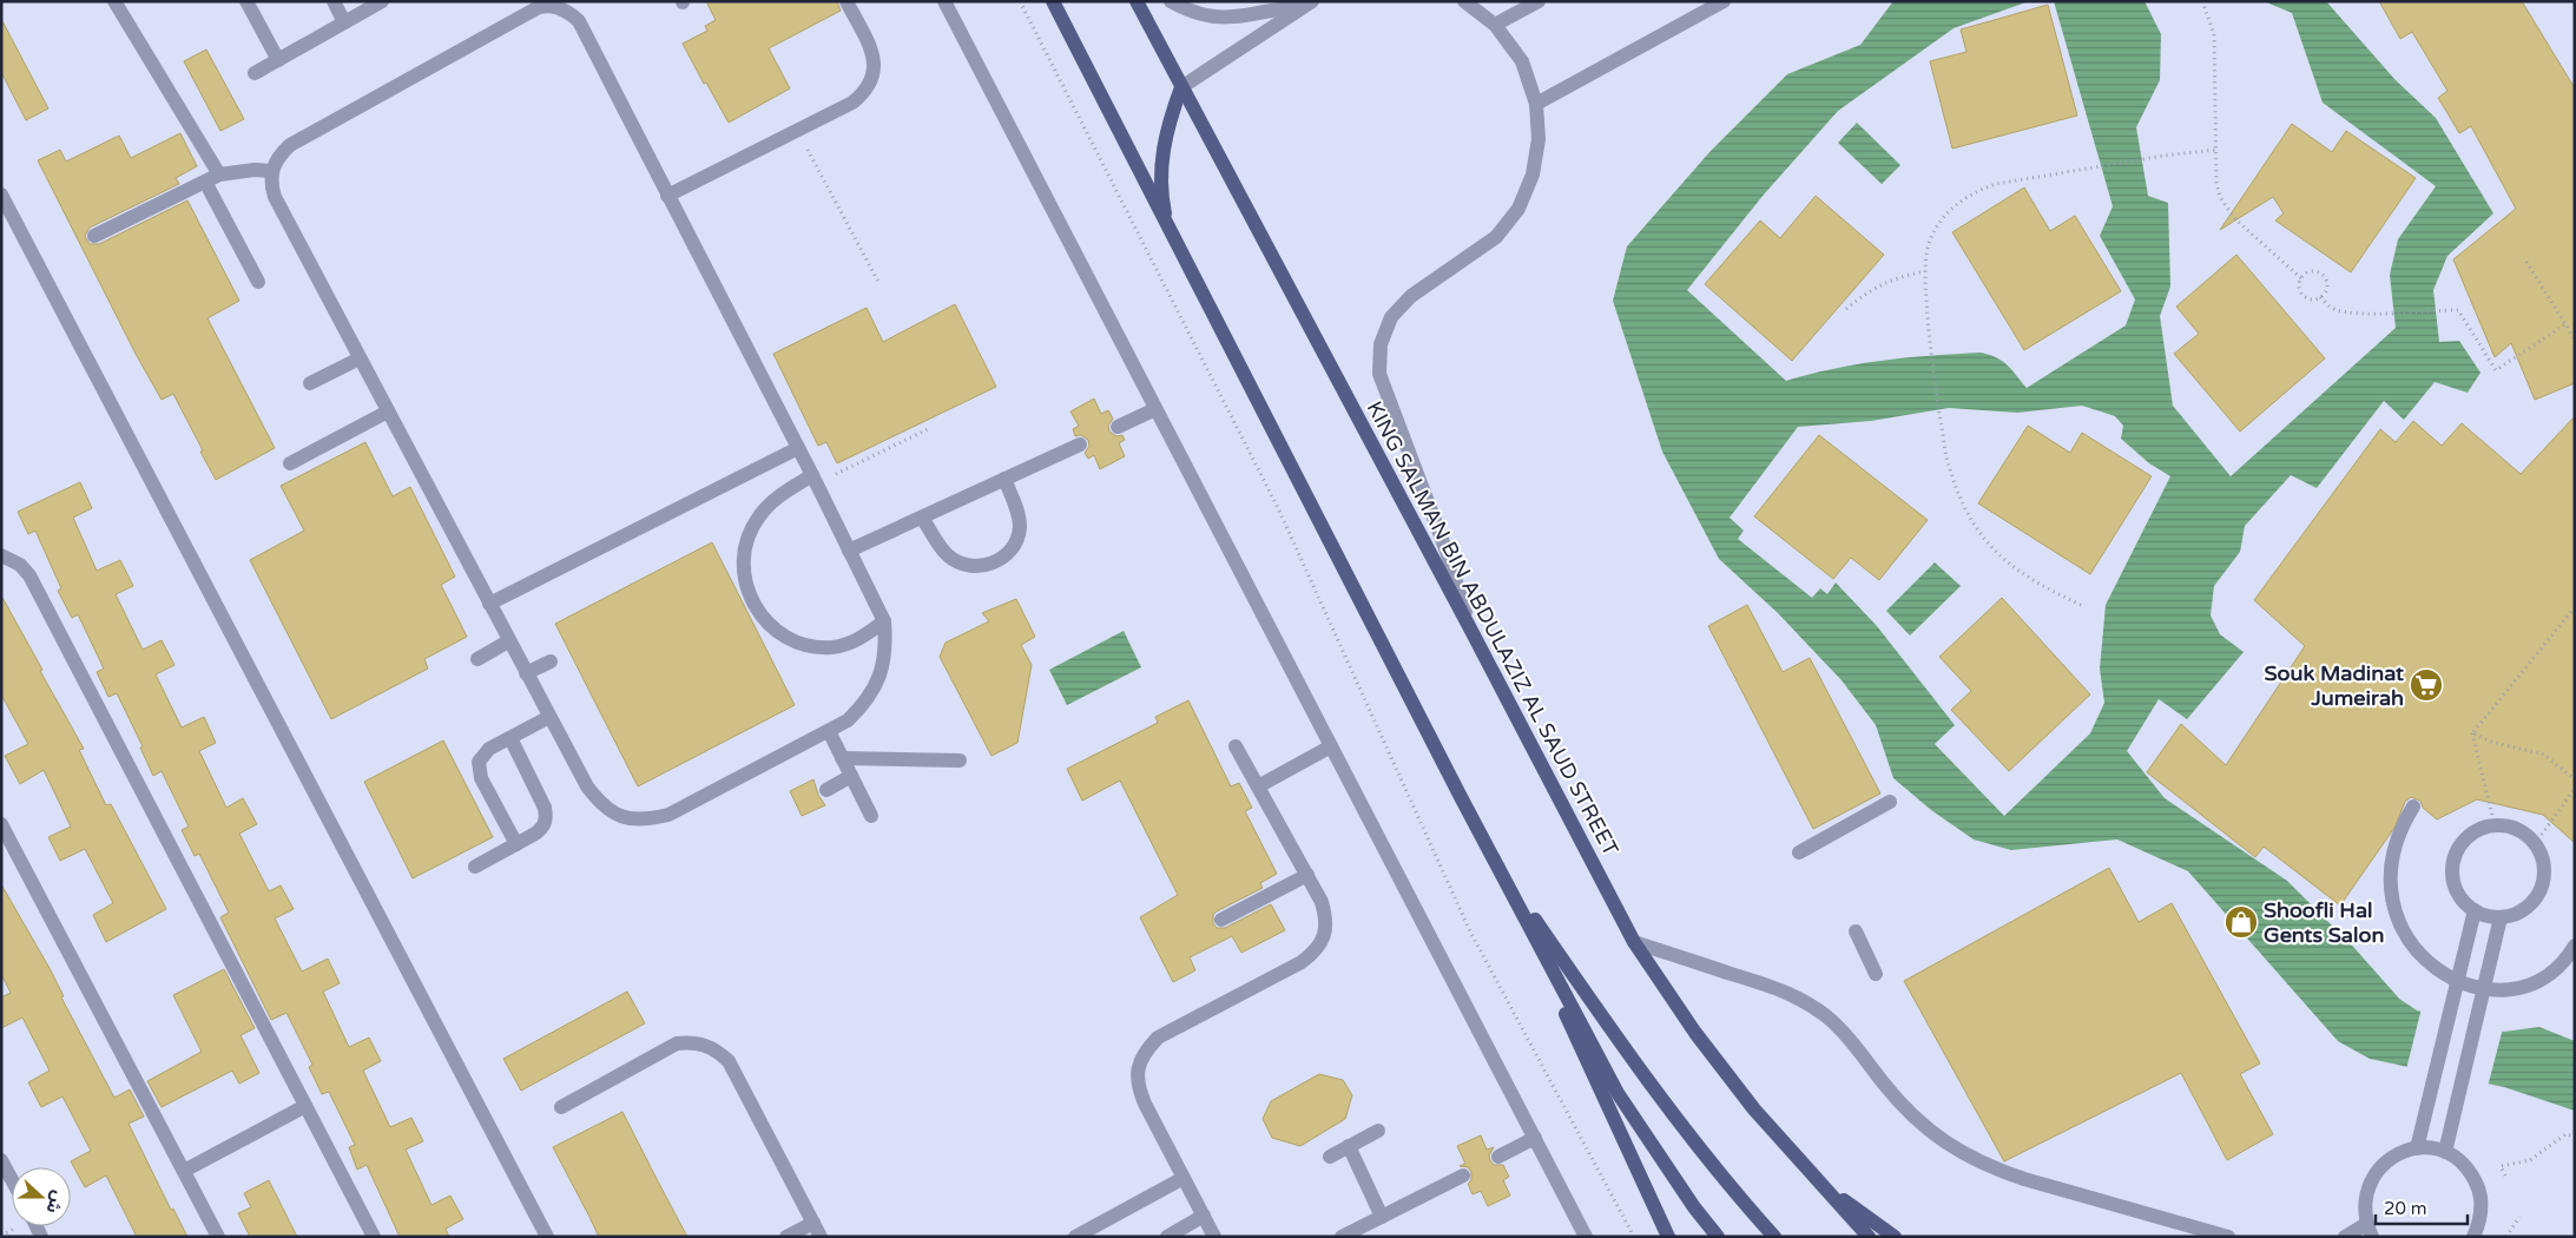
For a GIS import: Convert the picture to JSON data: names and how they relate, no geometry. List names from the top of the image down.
{
  "streets": {
    "main road": ["KING SALMAN BIN ABDULAZIZ AL SAUD STREET"]
  },
  "places": {
    "supermarket": ["Souk Madinat Jumeirah"],
    "shop": ["Shoofli Hal Gents Salon"]
  },
  "scale_bar": "20 m",
  "north": "right"
}
